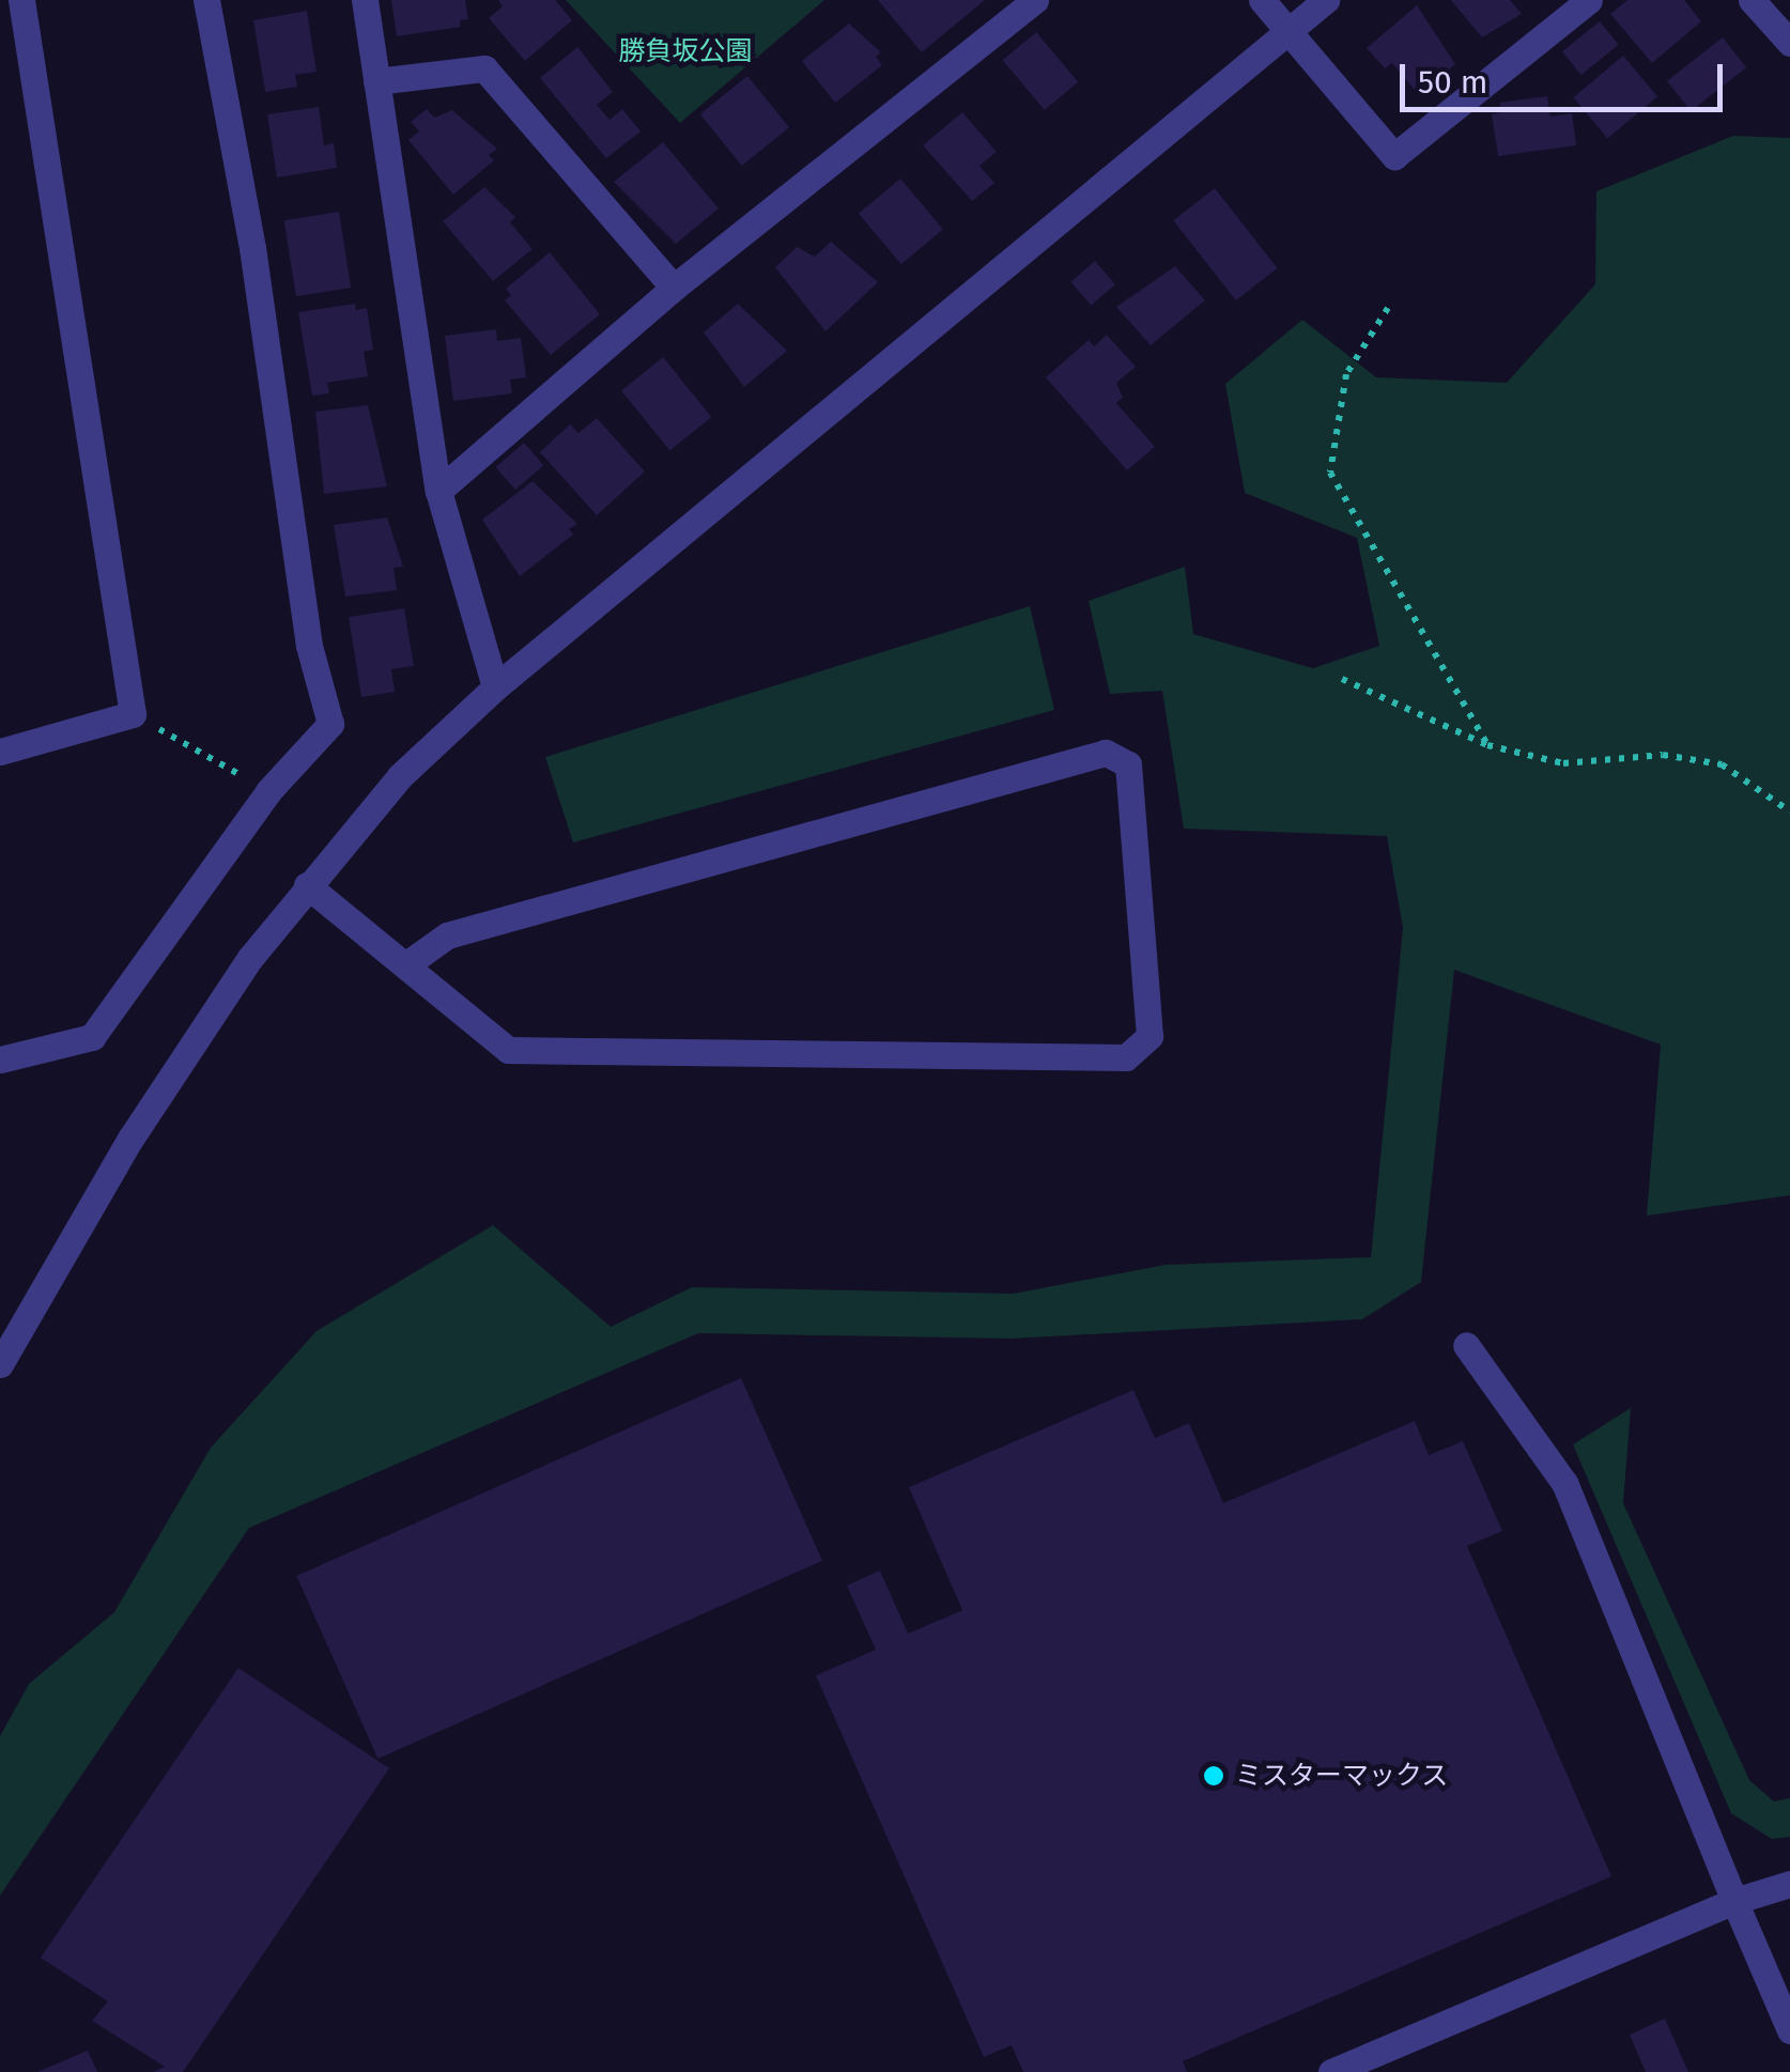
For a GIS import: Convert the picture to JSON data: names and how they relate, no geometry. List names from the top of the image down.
{
  "parks": ["勝負坂公園"],
  "places": ["ミスターマックス"],
  "scale_bar": "50 m"
}
